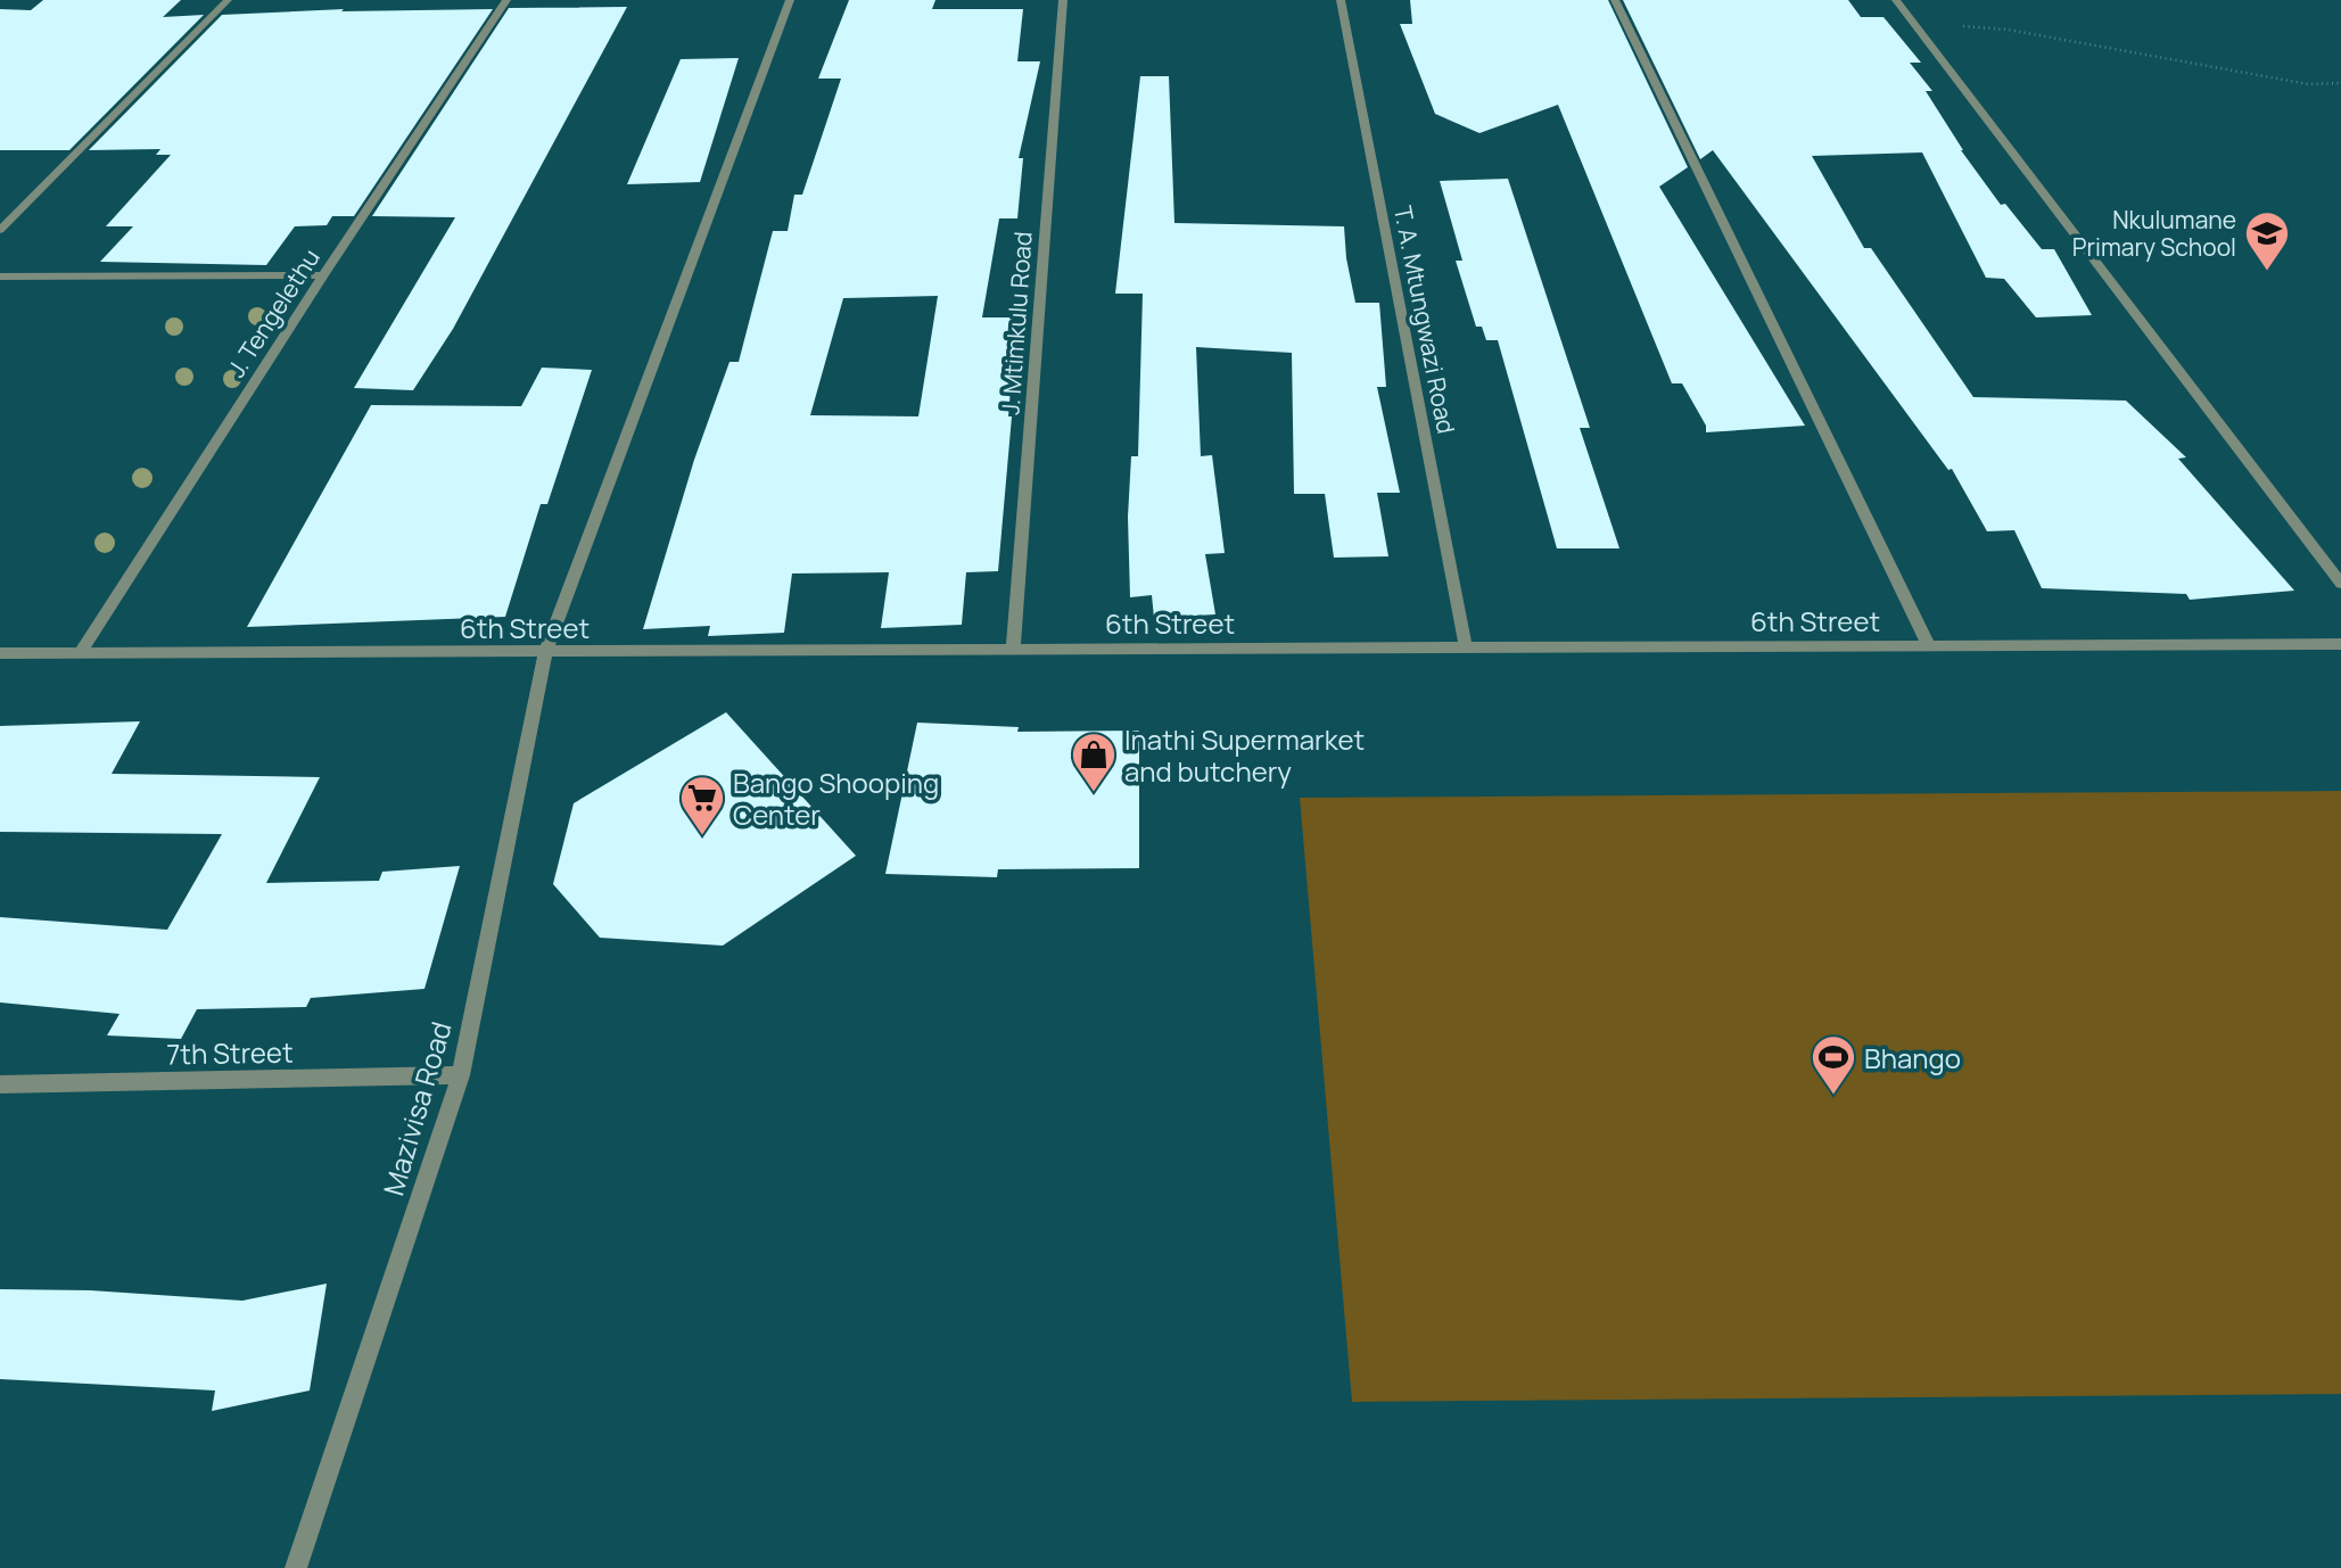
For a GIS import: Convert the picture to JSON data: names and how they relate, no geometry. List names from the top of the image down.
{
  "streets": {
    "street": [
      "J. Tengelethu",
      "T. A. Mtungwazi Road",
      "J. Mtimkulu Road",
      "6th Street",
      "7th Street",
      "Mazivisa Road"
    ]
  },
  "crossings": [
    ["J. Tengelethu", "6th Street"],
    ["T. A. Mtungwazi Road", "6th Street"],
    ["J. Mtimkulu Road", "6th Street"],
    ["6th Street", "Mazivisa Road"],
    ["7th Street", "Mazivisa Road"]
  ],
  "places": {
    "school or university": ["Nkulumane Primary School"],
    "shop": ["Inathi Supermarket and butchery"],
    "supermarket": ["Bango Shooping Center"],
    "sports": ["Bhango"]
  }
}
